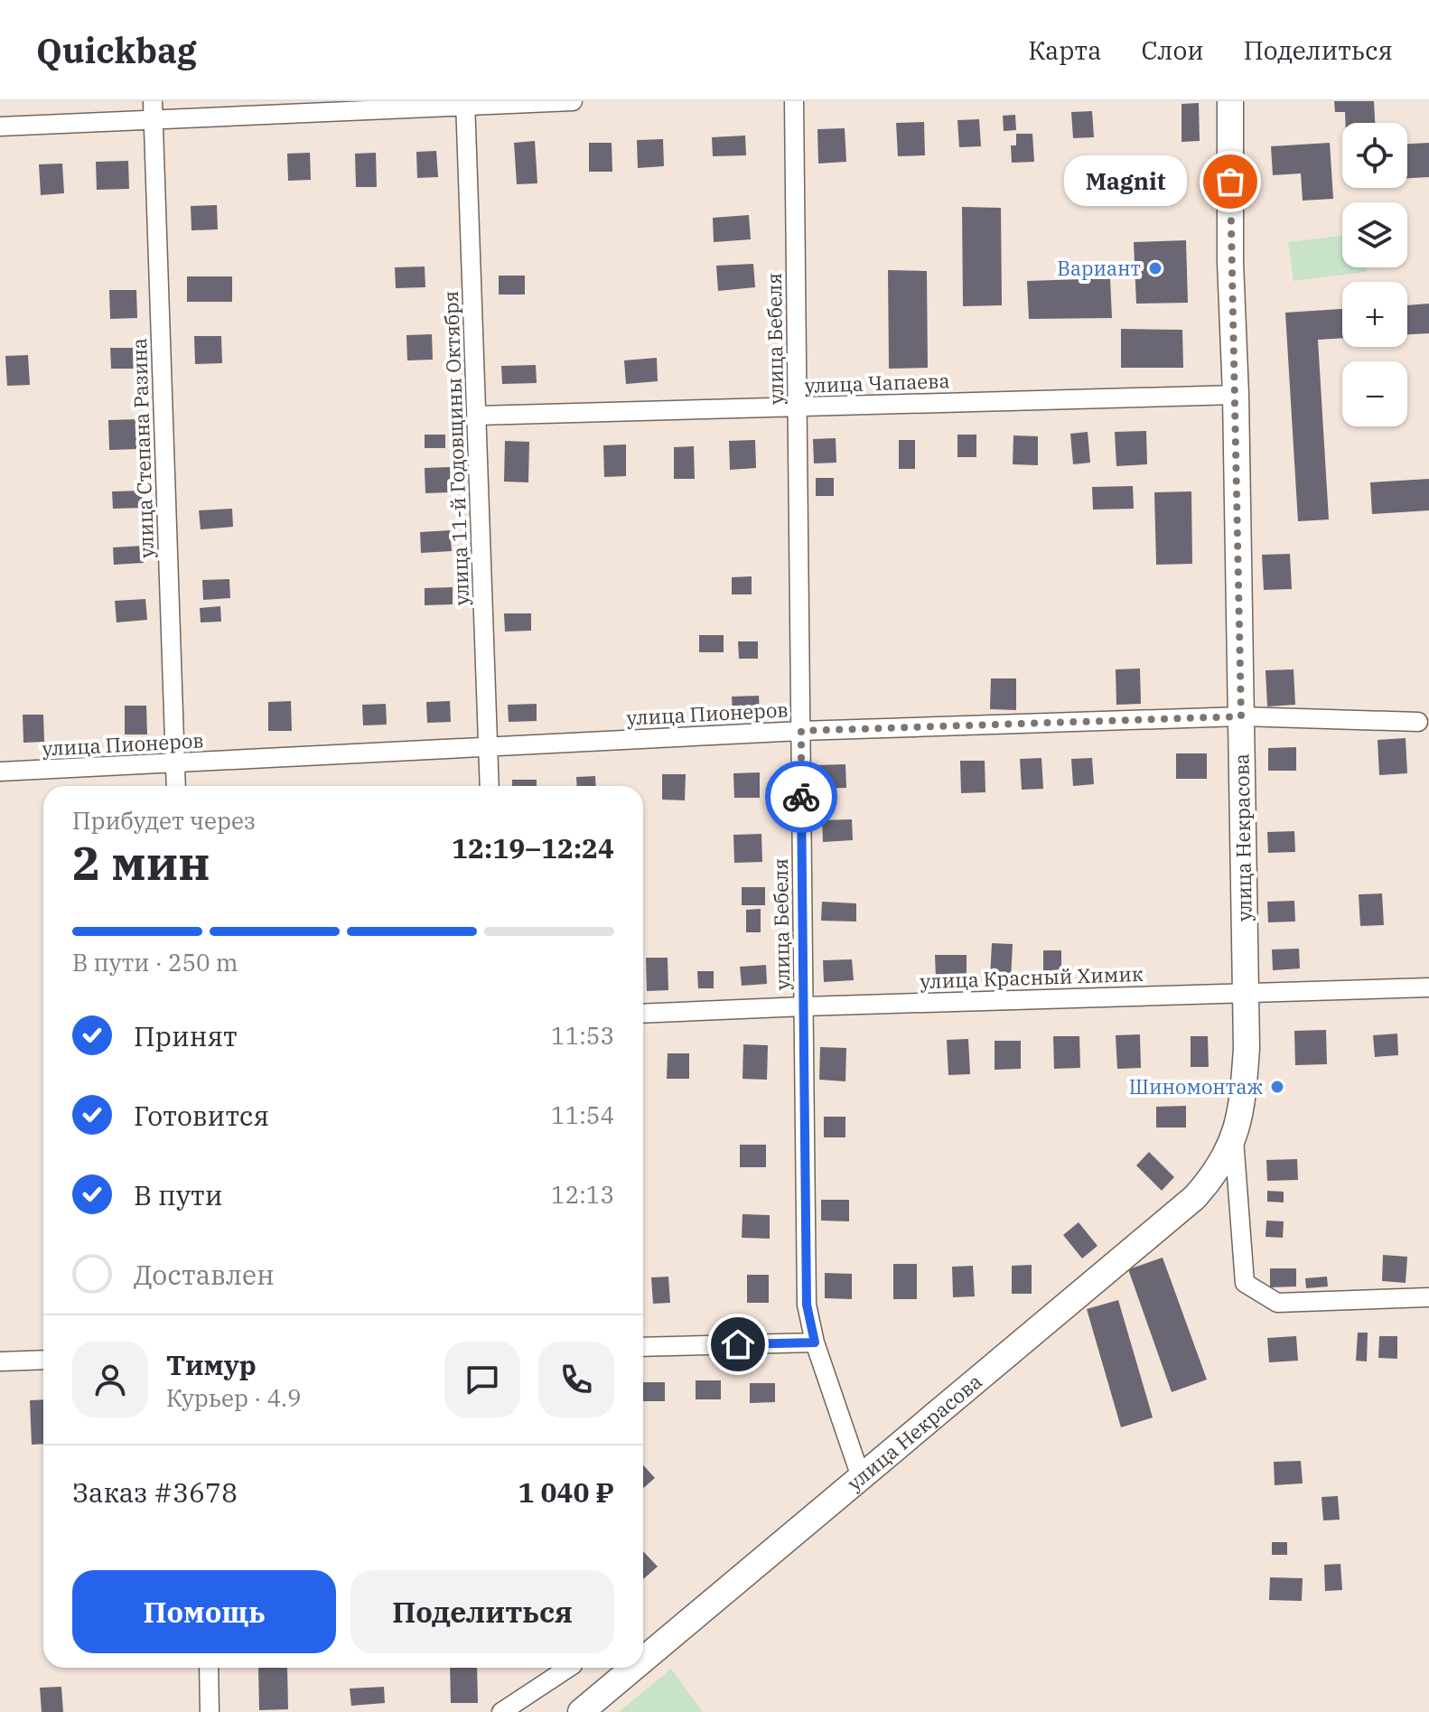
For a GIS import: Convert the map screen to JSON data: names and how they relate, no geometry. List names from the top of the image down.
{
  "streets": {
    "street": [
      "улица Бебеля",
      "улица Чапаева",
      "улица Степана Разина",
      "улица 11-й Годовщины Октября",
      "улица Пионеров",
      "улица Некрасова",
      "улица Красный Химик"
    ]
  },
  "crossings": [
    ["улица Бебеля", "улица Чапаева"],
    ["улица Бебеля", "улица Пионеров"],
    ["улица Бебеля", "улица Некрасова"],
    ["улица Бебеля", "улица Красный Химик"],
    ["улица Чапаева", "улица 11-й Годовщины Октября"],
    ["улица Чапаева", "улица Некрасова"],
    ["улица Степана Разина", "улица Пионеров"],
    ["улица 11-й Годовщины Октября", "улица Пионеров"],
    ["улица Пионеров", "улица Некрасова"],
    ["улица Некрасова", "улица Красный Химик"]
  ],
  "places": ["Magnit", "Вариант", "Шиномонтаж"],
  "page": {
    "header": "Quickbag",
    "nav": ["Карта", "Слои", "Поделиться"],
    "map_buttons": ["+", "−"],
    "bubble": "Magnit",
    "heading": ["2 мин", "Прибудет через", "12:19–12:24"],
    "panel": [
      "Тимур",
      "Курьер · 4.9",
      "Заказ #3678",
      "1 040 ₽"
    ],
    "bar": "В пути · 250 m",
    "list": [
      ["Принят", "11:53"],
      ["Готовится", "11:54"],
      ["В пути", "12:13"],
      "Доставлен"
    ],
    "buttons": ["Помощь", "Поделиться"]
  }
}
